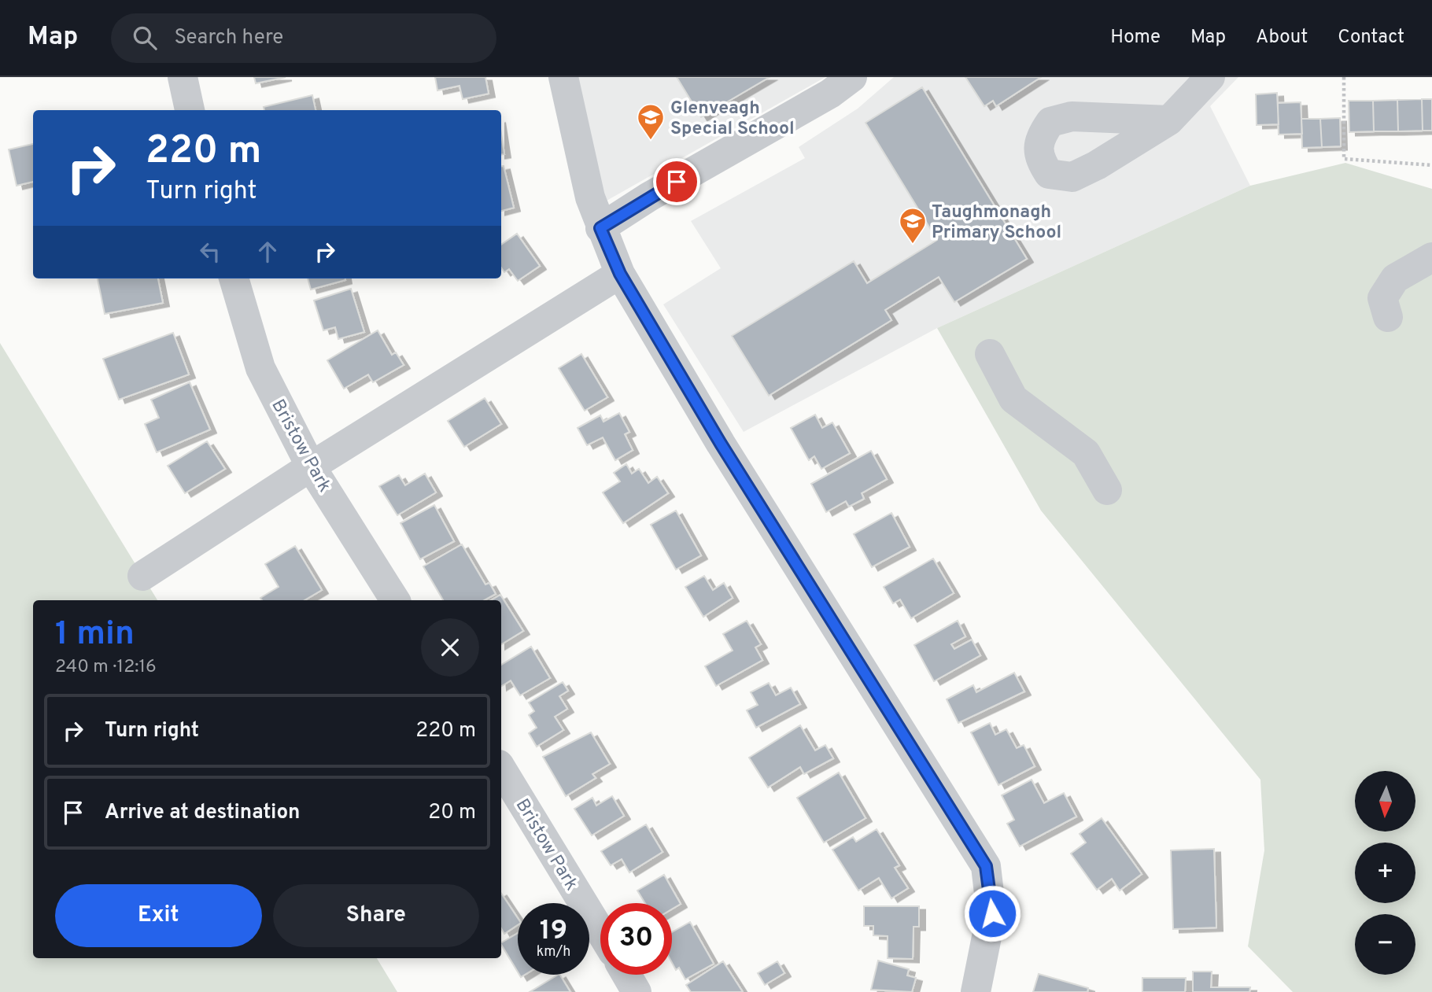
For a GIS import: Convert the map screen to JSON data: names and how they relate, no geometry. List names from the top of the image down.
{
  "streets": {
    "street": ["Bristow Park"]
  },
  "places": {
    "school or university": ["Glenveagh Special School", "Taughmonagh Primary School"]
  },
  "north": "bottom",
  "page": {
    "header": "Map",
    "search": "Search here",
    "nav": [
      "Home",
      "Map",
      "About",
      "Contact"
    ],
    "turn": ["220 m", "Turn right"],
    "heading": ["1 min", "240 m · 12:16"],
    "list": [
      {
        "name": "Turn right",
        "value": "220 m"
      },
      {
        "name": "Arrive at destination",
        "value": "20 m"
      }
    ],
    "map_buttons": ["+", "−"],
    "buttons": ["Exit", "Share"],
    "speed": "19 km/h",
    "limit": "30"
  }
}
